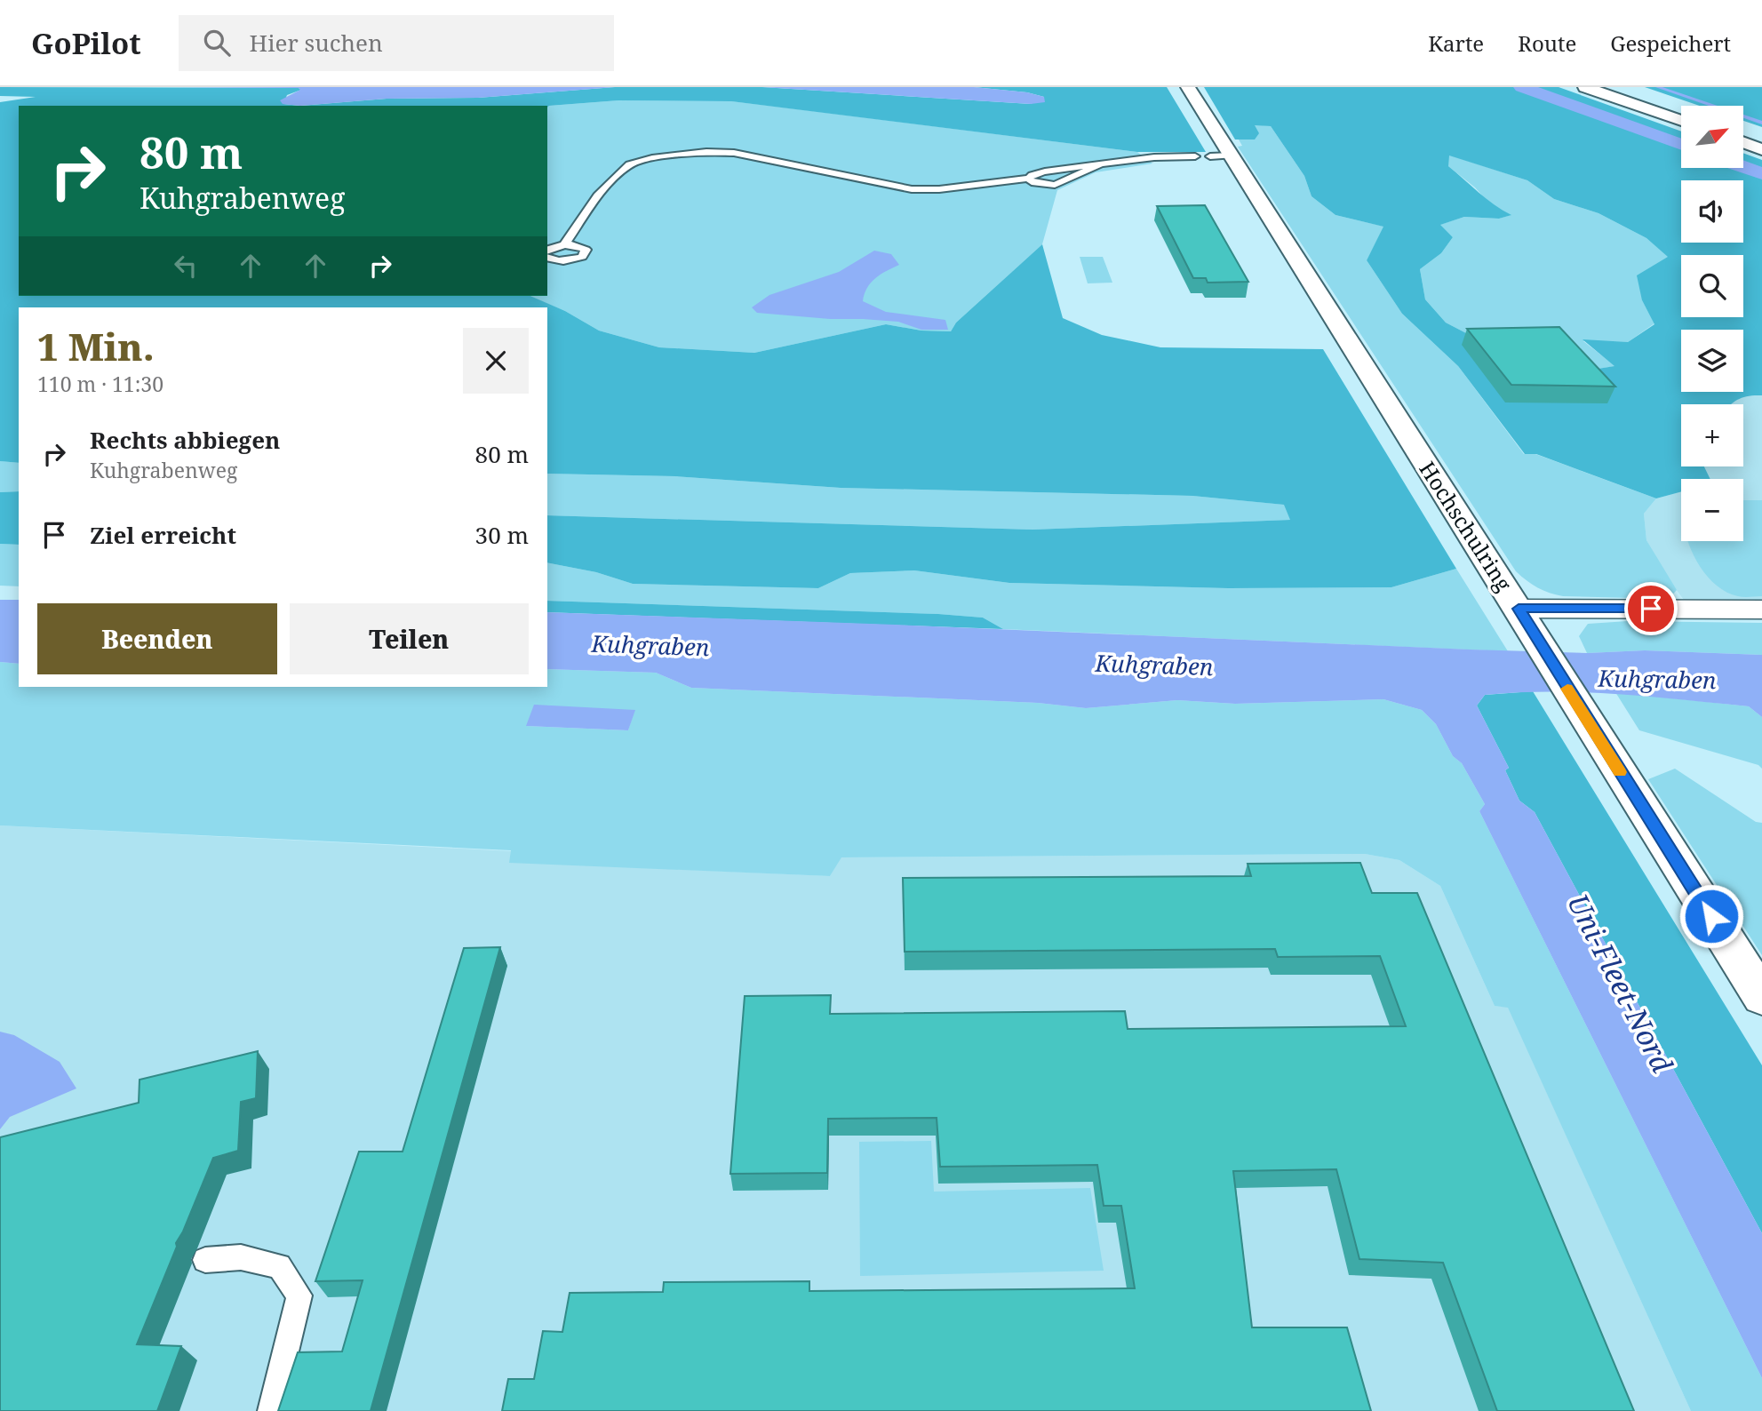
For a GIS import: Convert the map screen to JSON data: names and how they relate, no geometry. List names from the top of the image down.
{
  "streets": {
    "main road": ["Hochschulring"]
  },
  "water": ["Kuhgraben", "Uni-Fleet-Nord"],
  "north": "top right",
  "page": {
    "header": "GoPilot",
    "search": "Hier suchen",
    "nav": ["Karte", "Route", "Gespeichert"],
    "map_buttons": ["+", "−"],
    "turn": ["80 m", "Kuhgrabenweg"],
    "heading": ["1 Min.", "110 m · 11:30"],
    "list": [
      {
        "name": "Rechts abbiegen",
        "note": "Kuhgrabenweg",
        "value": "80 m"
      },
      {
        "name": "Ziel erreicht",
        "value": "30 m"
      }
    ],
    "buttons": ["Beenden", "Teilen"]
  }
}
